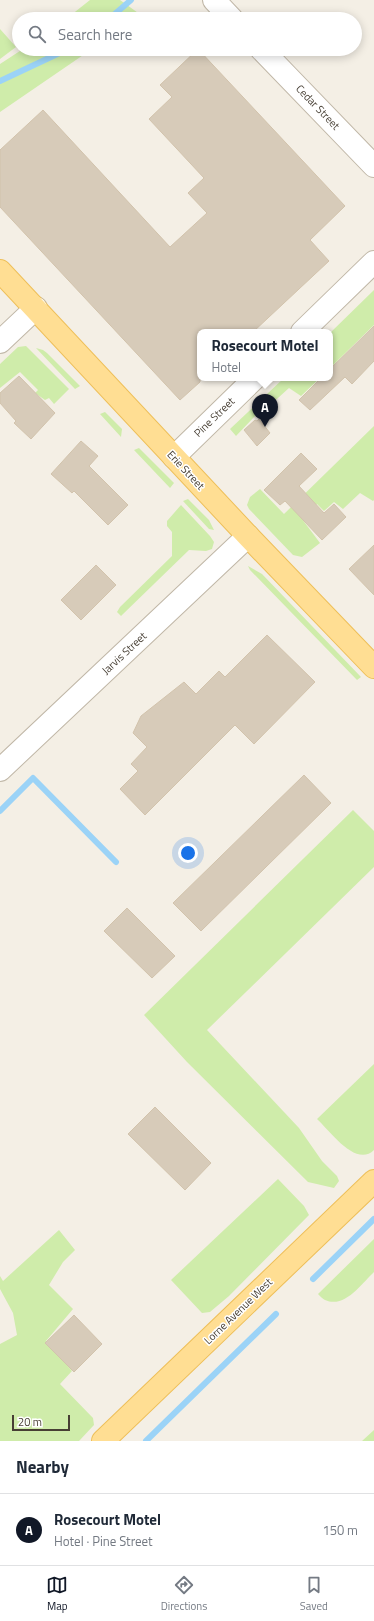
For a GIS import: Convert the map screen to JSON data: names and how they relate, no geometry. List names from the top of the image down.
{
  "streets": {
    "main road": ["Erie Street", "Lorne Avenue West"],
    "street": ["Cedar Street", "Pine Street", "Jarvis Street"]
  },
  "crossings": [
    ["Pine Street", "Erie Street"],
    ["Erie Street", "Jarvis Street"]
  ],
  "scale_bar": "20 m",
  "page": {
    "search": "Search here",
    "popup": ["Rosecourt Motel", "Hotel"],
    "pins": "A",
    "scale": "20 m",
    "heading": "Nearby",
    "list": [
      {
        "mark": "A",
        "name": "Rosecourt Motel",
        "note": "Hotel · Pine Street",
        "value": "150 m"
      }
    ],
    "nav": ["Map", "Directions", "Saved"]
  }
}
